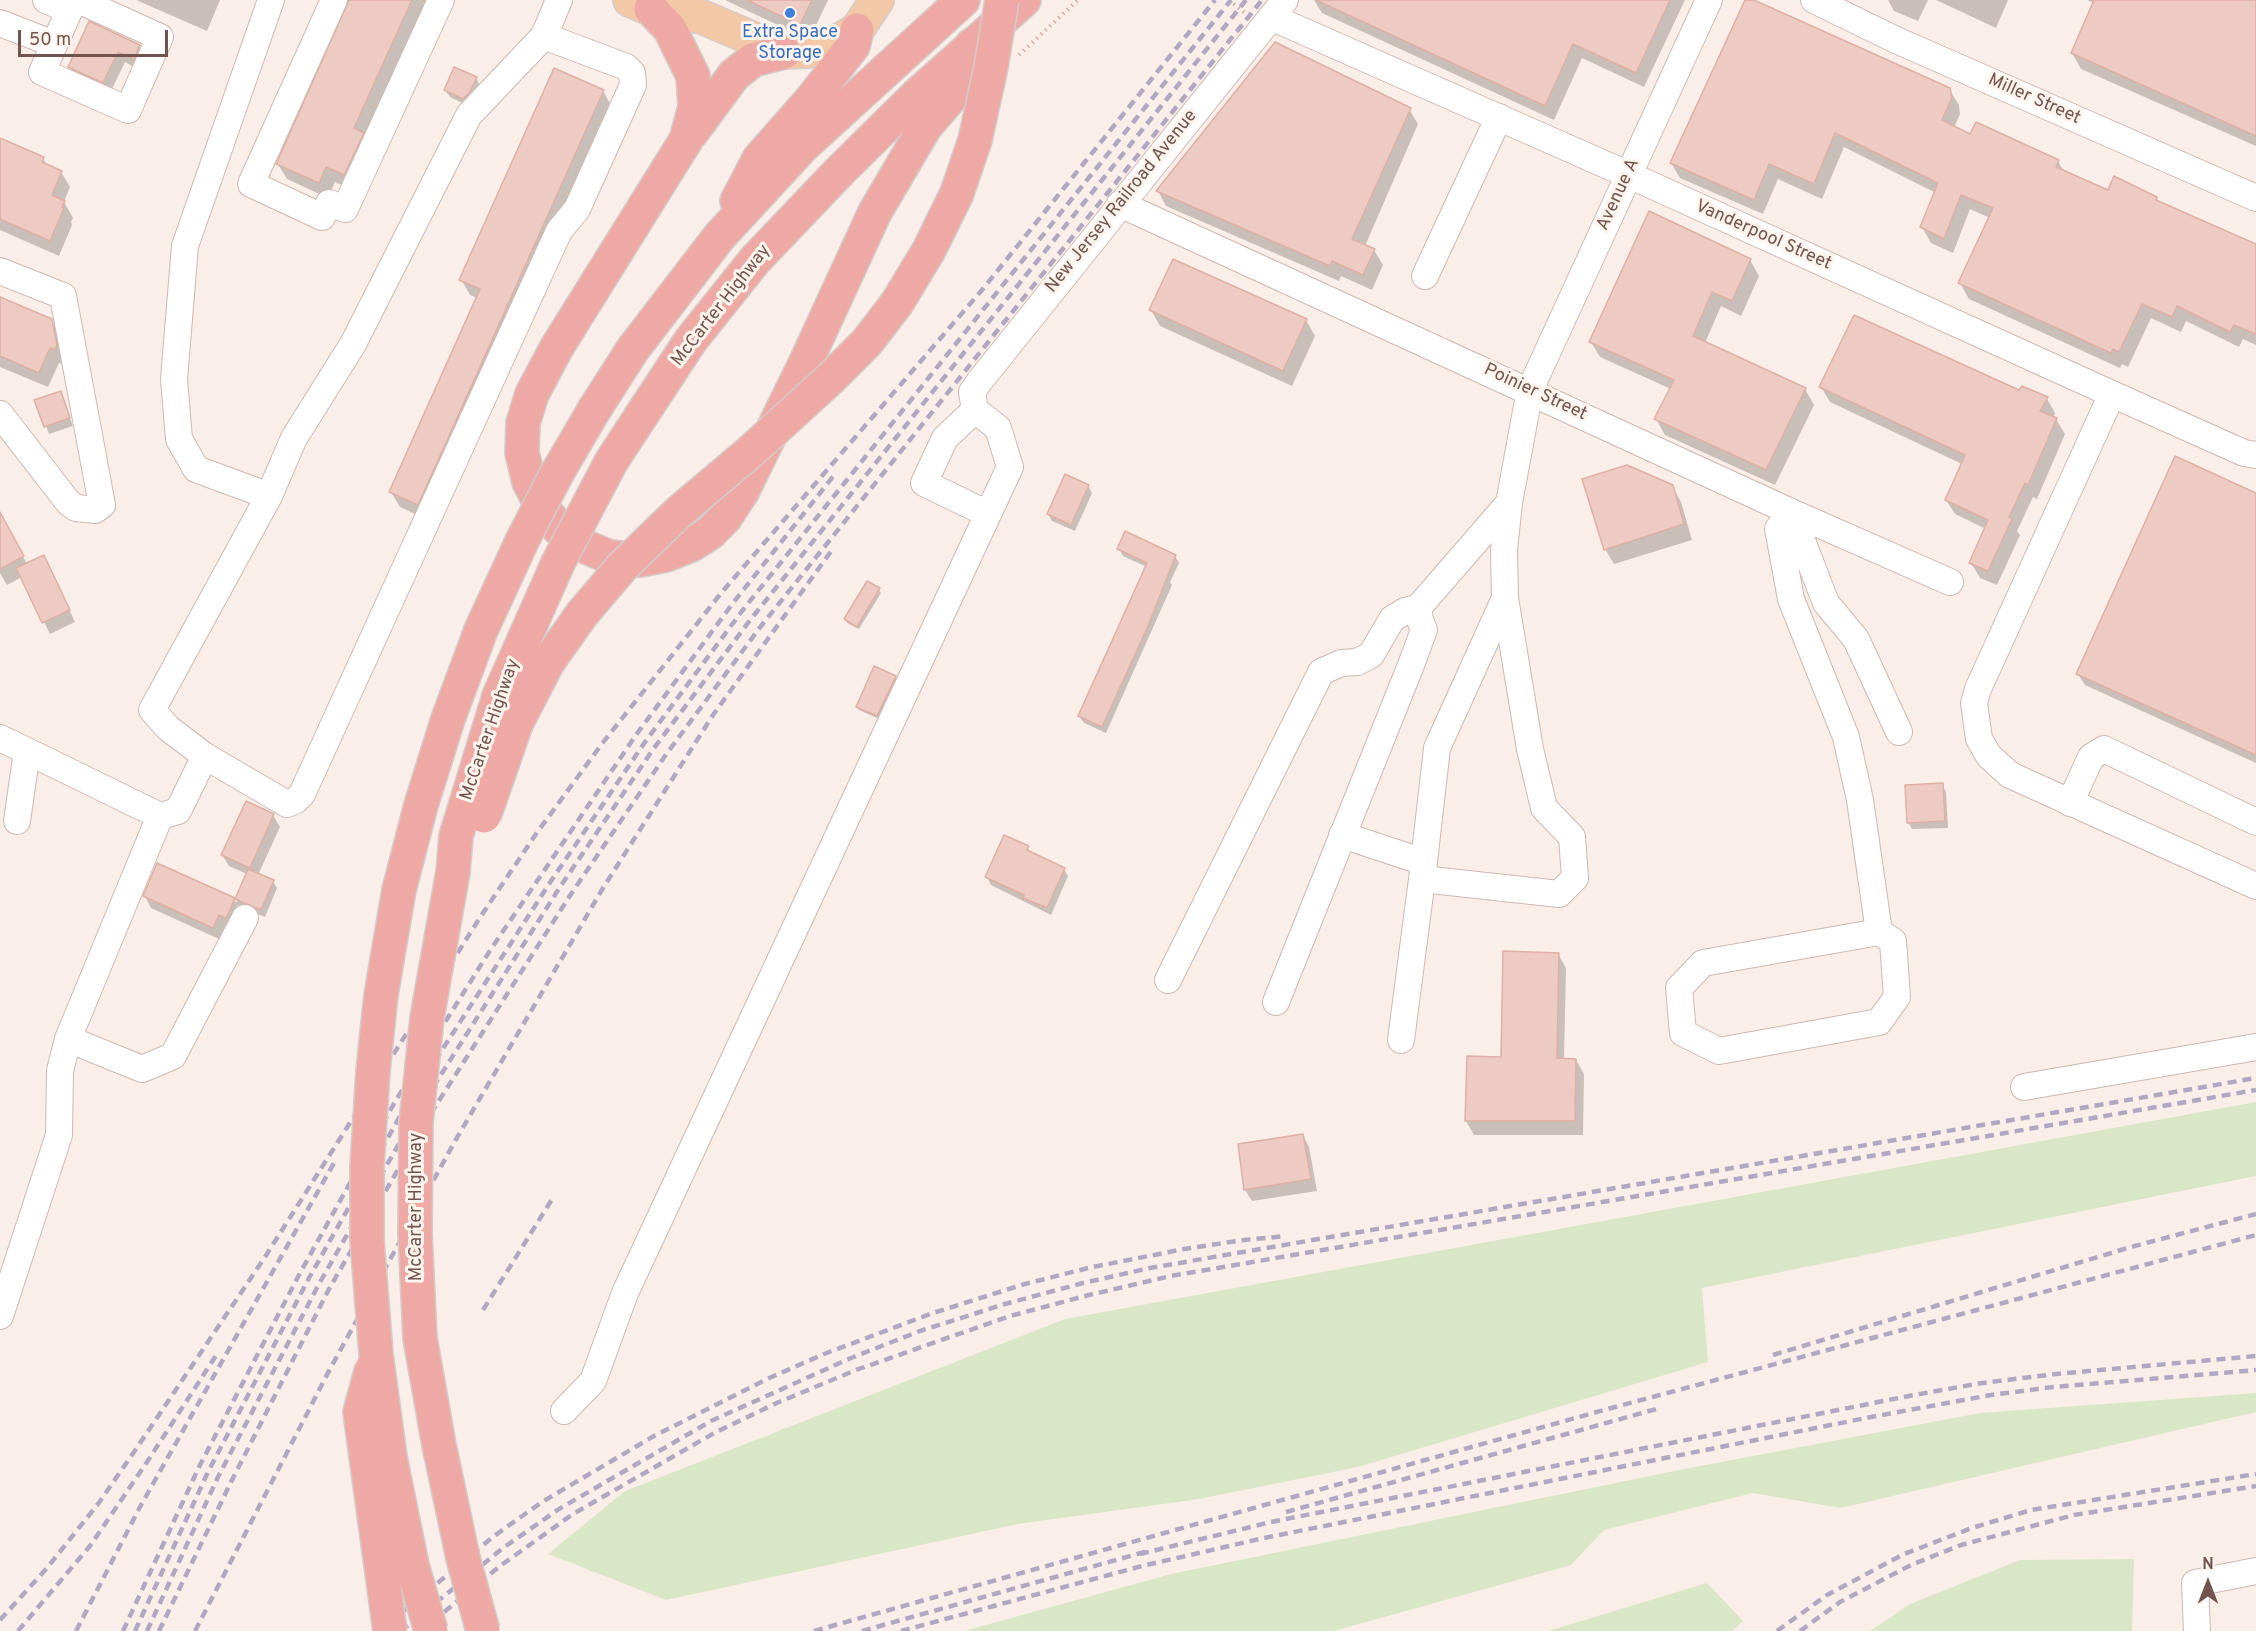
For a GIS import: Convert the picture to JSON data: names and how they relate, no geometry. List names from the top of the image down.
{
  "streets": {
    "highway": ["McCarter Highway"],
    "street": [
      "Miller Street",
      "Avenue A",
      "New Jersey Railroad Avenue",
      "Vanderpool Street",
      "Poinier Street"
    ]
  },
  "crossings": [
    ["Avenue A", "Vanderpool Street"],
    ["Avenue A", "Poinier Street"],
    ["New Jersey Railroad Avenue", "Vanderpool Street"],
    ["New Jersey Railroad Avenue", "Poinier Street"]
  ],
  "places": ["Extra Space Storage"],
  "scale_bar": "50 m",
  "north": "top"
}
